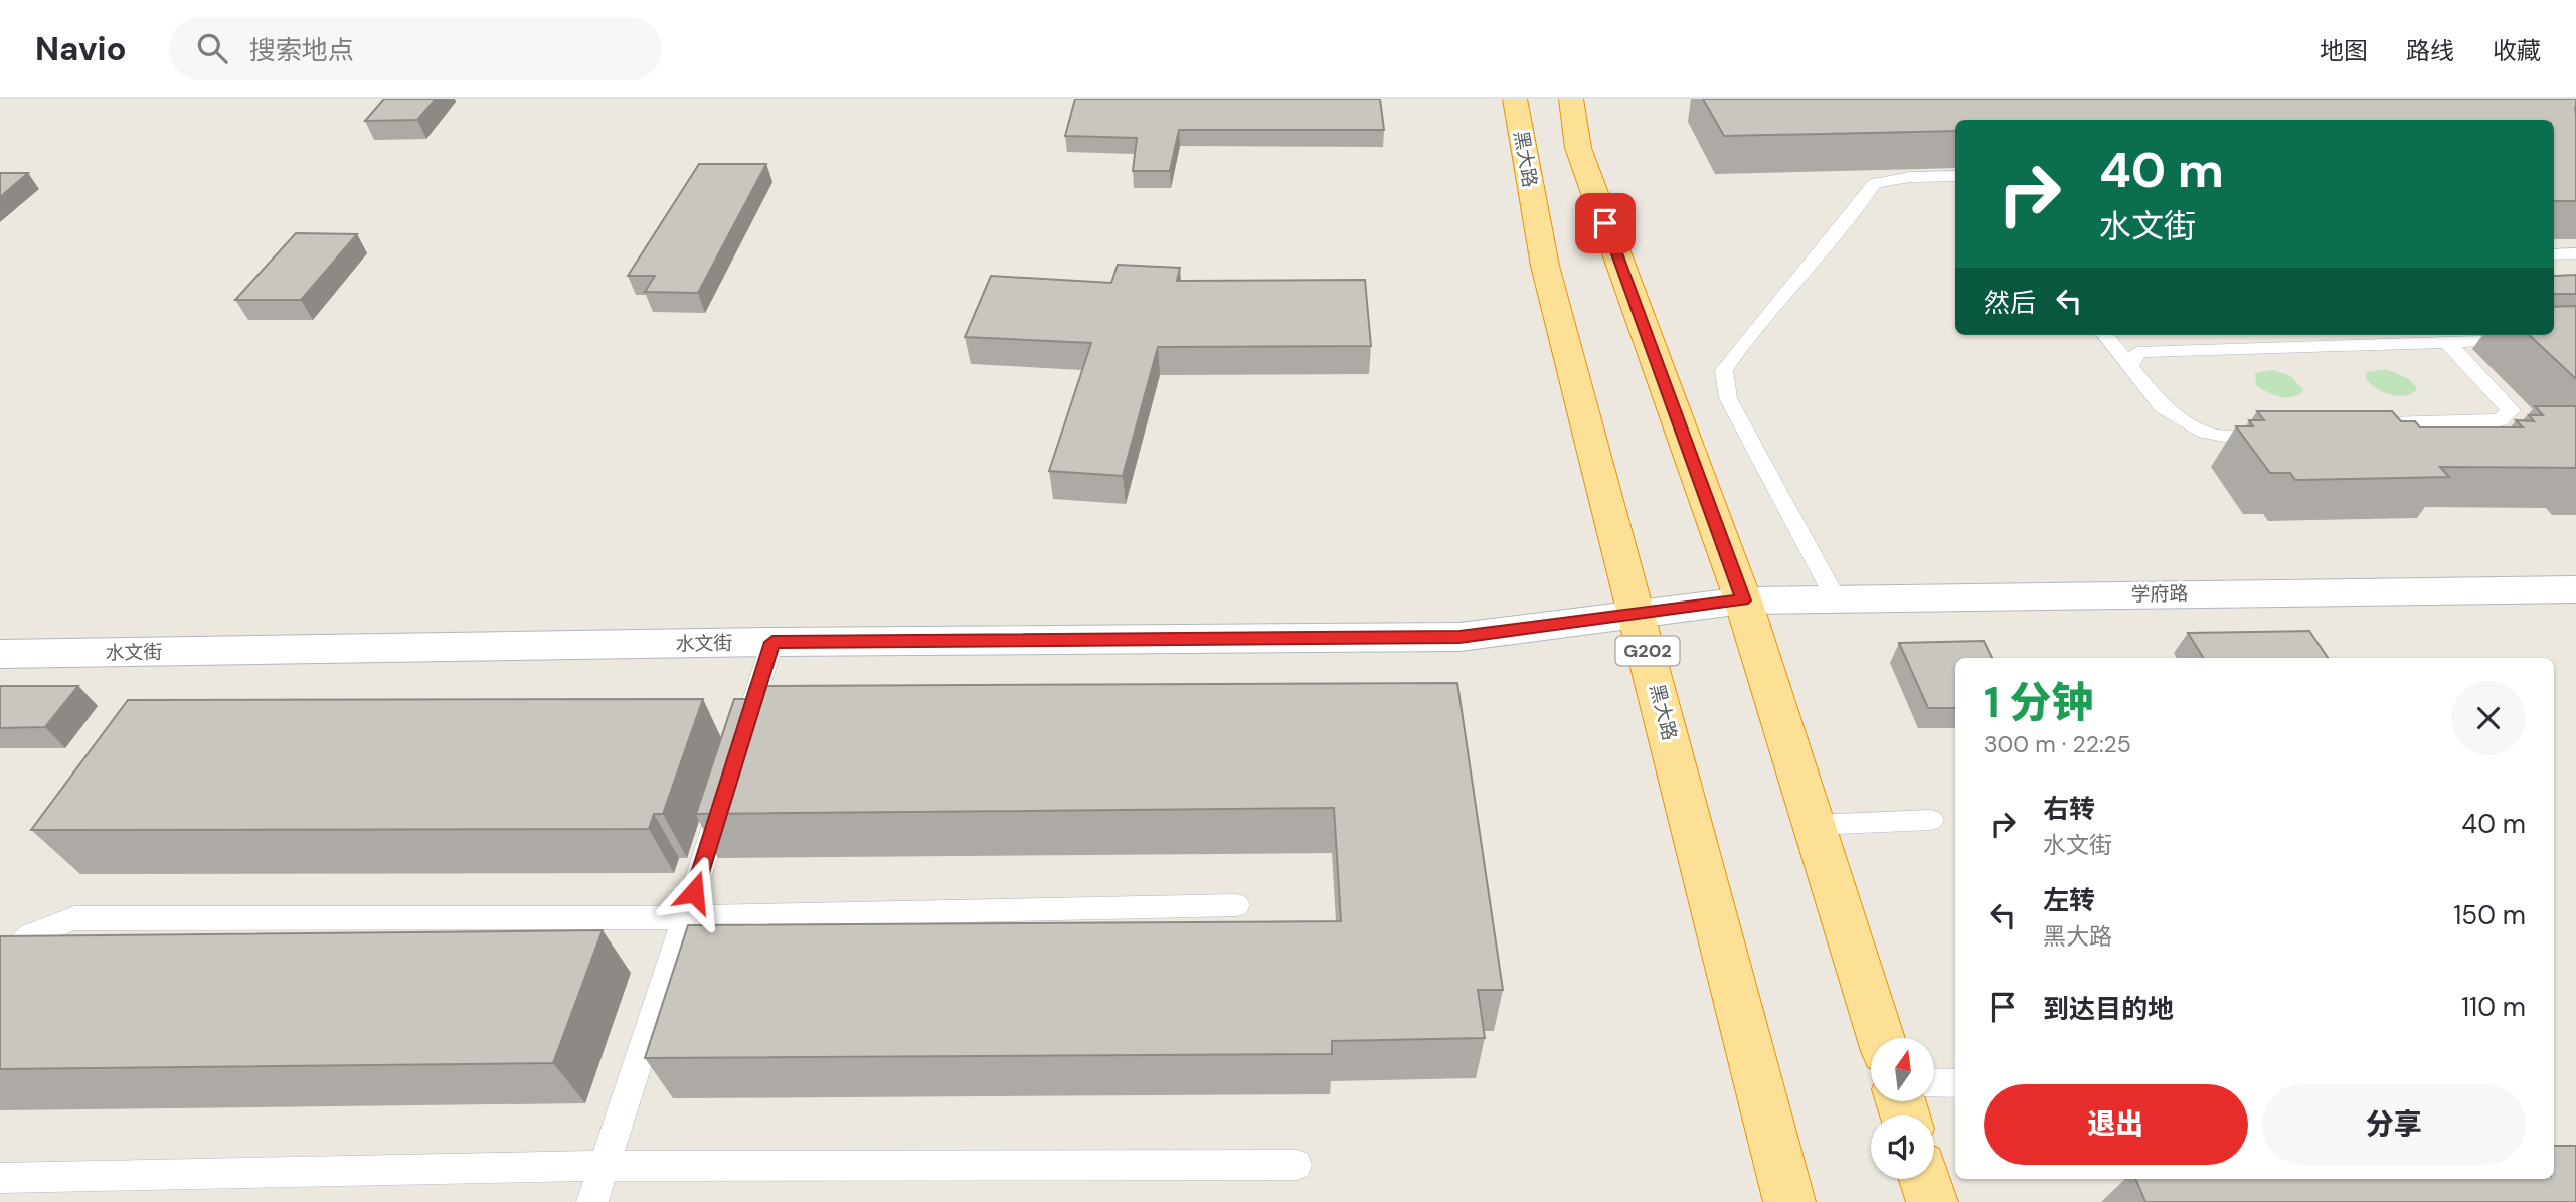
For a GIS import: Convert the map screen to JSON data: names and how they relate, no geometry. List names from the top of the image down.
{
  "streets": {
    "highway": ["黑大路", "G202"],
    "street": ["学府路", "水文街"]
  },
  "crossings": [
    ["黑大路", "水文街"],
    ["学府路", "水文街"]
  ],
  "north": "top",
  "page": {
    "header": "Navio",
    "search": "搜索地点",
    "nav": ["地图", "路线", "收藏"],
    "turn": ["40 m", "水文街"],
    "then": "然后",
    "heading": ["1 分钟", "300 m · 22:25"],
    "list": [
      {
        "name": "右转",
        "note": "水文街",
        "value": "40 m"
      },
      {
        "name": "左转",
        "note": "黑大路",
        "value": "150 m"
      },
      {
        "name": "到达目的地",
        "value": "110 m"
      }
    ],
    "buttons": ["退出", "分享"]
  }
}
